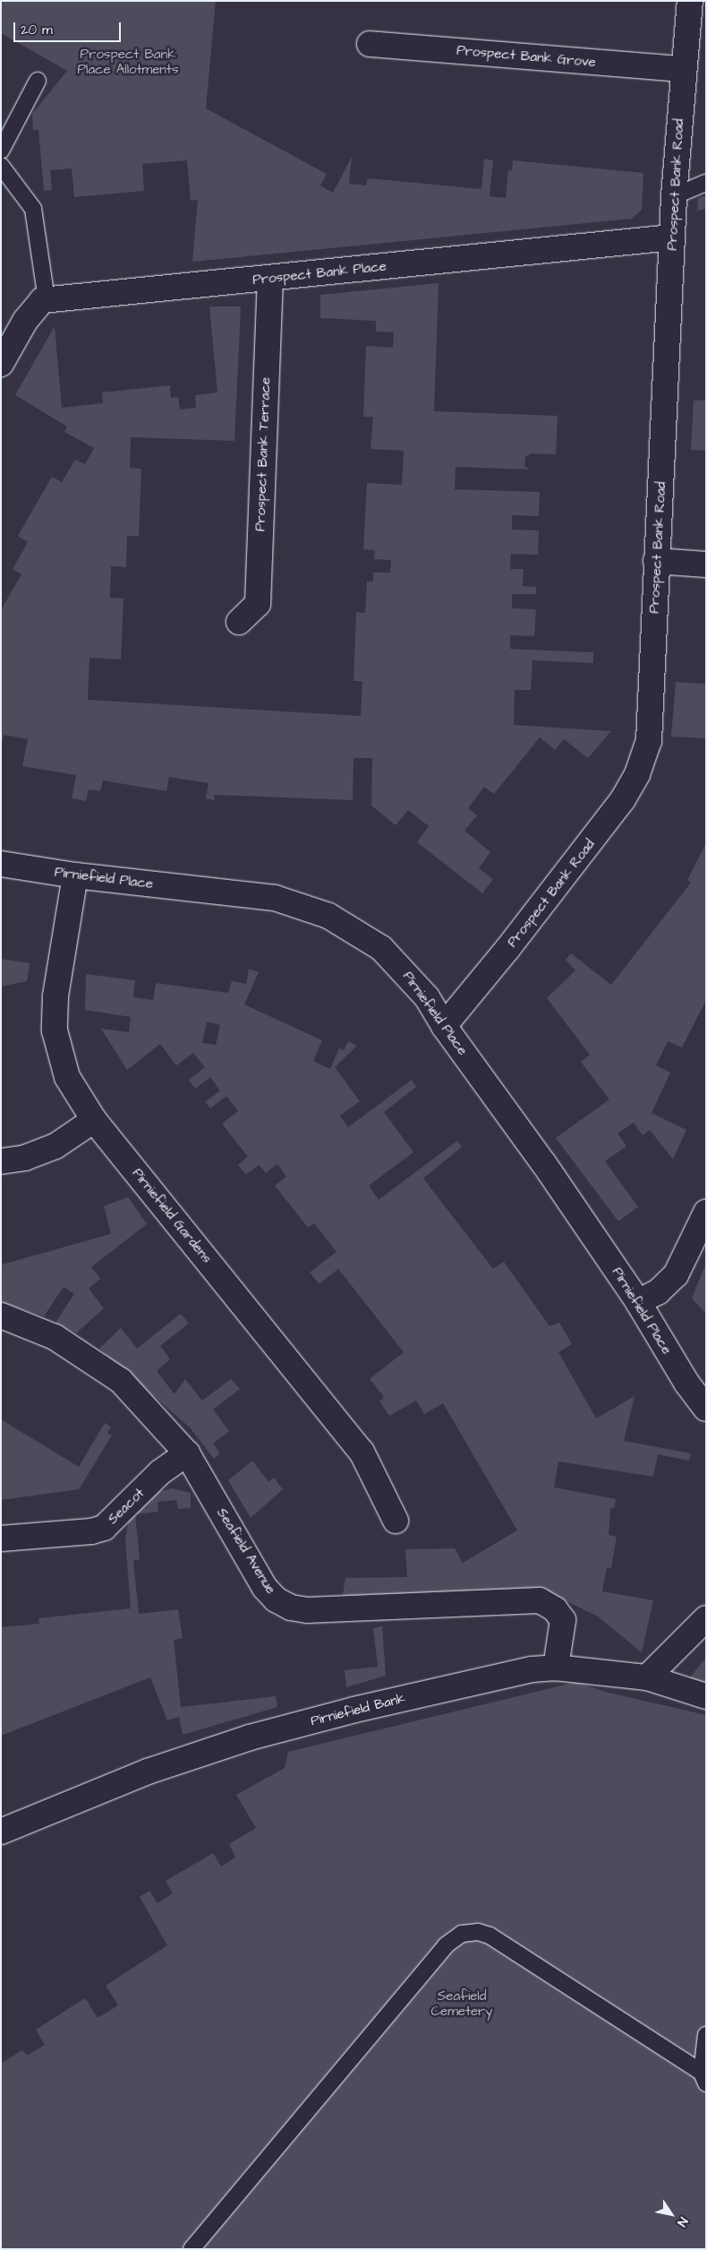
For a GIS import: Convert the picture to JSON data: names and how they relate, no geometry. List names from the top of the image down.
{
  "streets": {
    "street": [
      "Prospect Bank Grove",
      "Prospect Bank Road",
      "Prospect Bank Place",
      "Prospect Bank Terrace",
      "Pirniefield Place",
      "Pirniefield Gardens",
      "Seacot",
      "Seafield Avenue",
      "Pirniefield Bank"
    ]
  },
  "crossings": [
    ["Prospect Bank Grove", "Prospect Bank Road"],
    ["Prospect Bank Road", "Prospect Bank Place"],
    ["Prospect Bank Road", "Pirniefield Place"],
    ["Prospect Bank Place", "Prospect Bank Terrace"],
    ["Pirniefield Place", "Pirniefield Gardens"],
    ["Seacot", "Seafield Avenue"],
    ["Seafield Avenue", "Pirniefield Bank"]
  ],
  "parks": ["Prospect Bank Place Allotments", "Seafield Cemetery"],
  "scale_bar": "20 m",
  "north": "bottom right"
}
